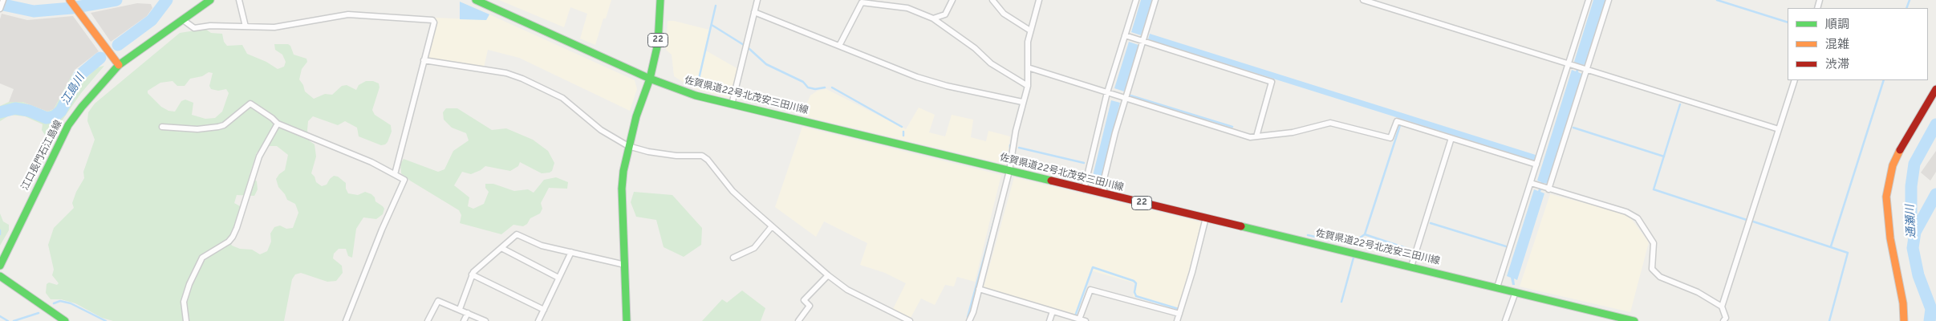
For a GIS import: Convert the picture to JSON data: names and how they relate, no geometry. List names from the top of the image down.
{
  "streets": {
    "main road": ["22", "佐賀県道22号北茂安三田川線", "江口長門石江島線"]
  },
  "crossings": [
    ["22", "佐賀県道22号北茂安三田川線"]
  ],
  "water": ["江島川", "通瀬川"],
  "legend": ["順調", "混雑", "渋滞"]
}
